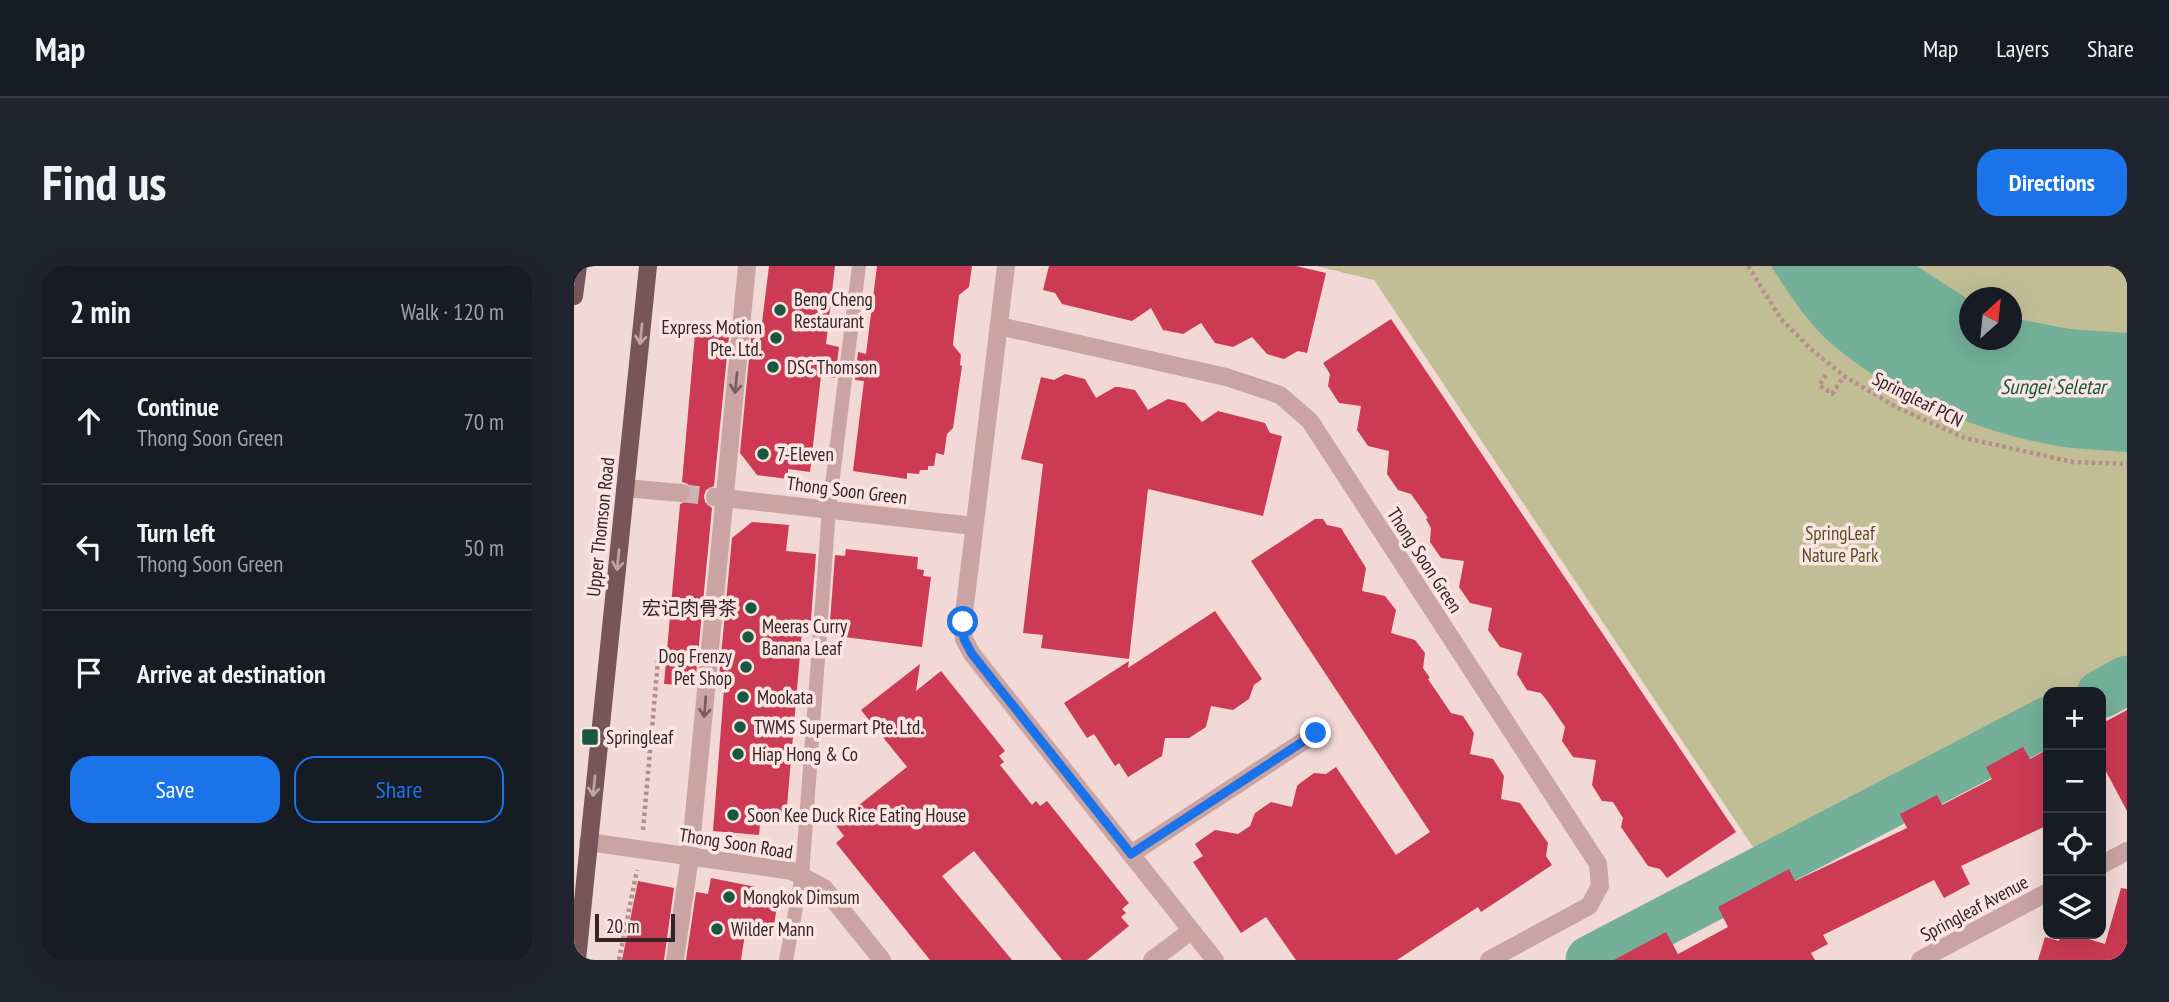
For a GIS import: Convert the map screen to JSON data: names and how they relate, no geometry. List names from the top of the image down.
{
  "streets": {
    "main road": ["Upper Thomson Road"],
    "street": ["Thong Soon Green", "Thong Soon Road", "Springleaf Avenue"],
    "path": ["Springleaf PCN"]
  },
  "crossings": [
    ["Upper Thomson Road", "Thong Soon Road"]
  ],
  "one_way": ["Upper Thomson Road"],
  "water": ["Sungei Seletar"],
  "parks": ["SpringLeaf Nature Park"],
  "places": {
    "other": [
      "Beng Cheng Restaurant",
      "Express Motion Pte. Ltd.",
      "DSC Thomson",
      "7-Eleven",
      "宏记肉骨茶",
      "Meeras Curry Banana Leaf",
      "Dog Frenzy Pet Shop",
      "Mookata",
      "TWMS Supermart Pte. Ltd.",
      "Hiap Hong & Co",
      "Soon Kee Duck Rice Eating House",
      "Mongkok Dimsum",
      "Wilder Mann"
    ],
    "transit": ["Springleaf"]
  },
  "scale_bar": "20 m",
  "north": "top right",
  "page": {
    "header": "Map",
    "nav": ["Map", "Layers", "Share"],
    "buttons": [
      "Directions",
      ["Save", "Share"]
    ],
    "title": "Find us",
    "heading": ["2 min", "Walk · 120 m"],
    "list": [
      ["Continue", "Thong Soon Green", "70 m"],
      ["Turn left", "Thong Soon Green", "50 m"],
      "Arrive at destination"
    ],
    "map_buttons": ["+", "−"],
    "scale": "20 m"
  }
}
